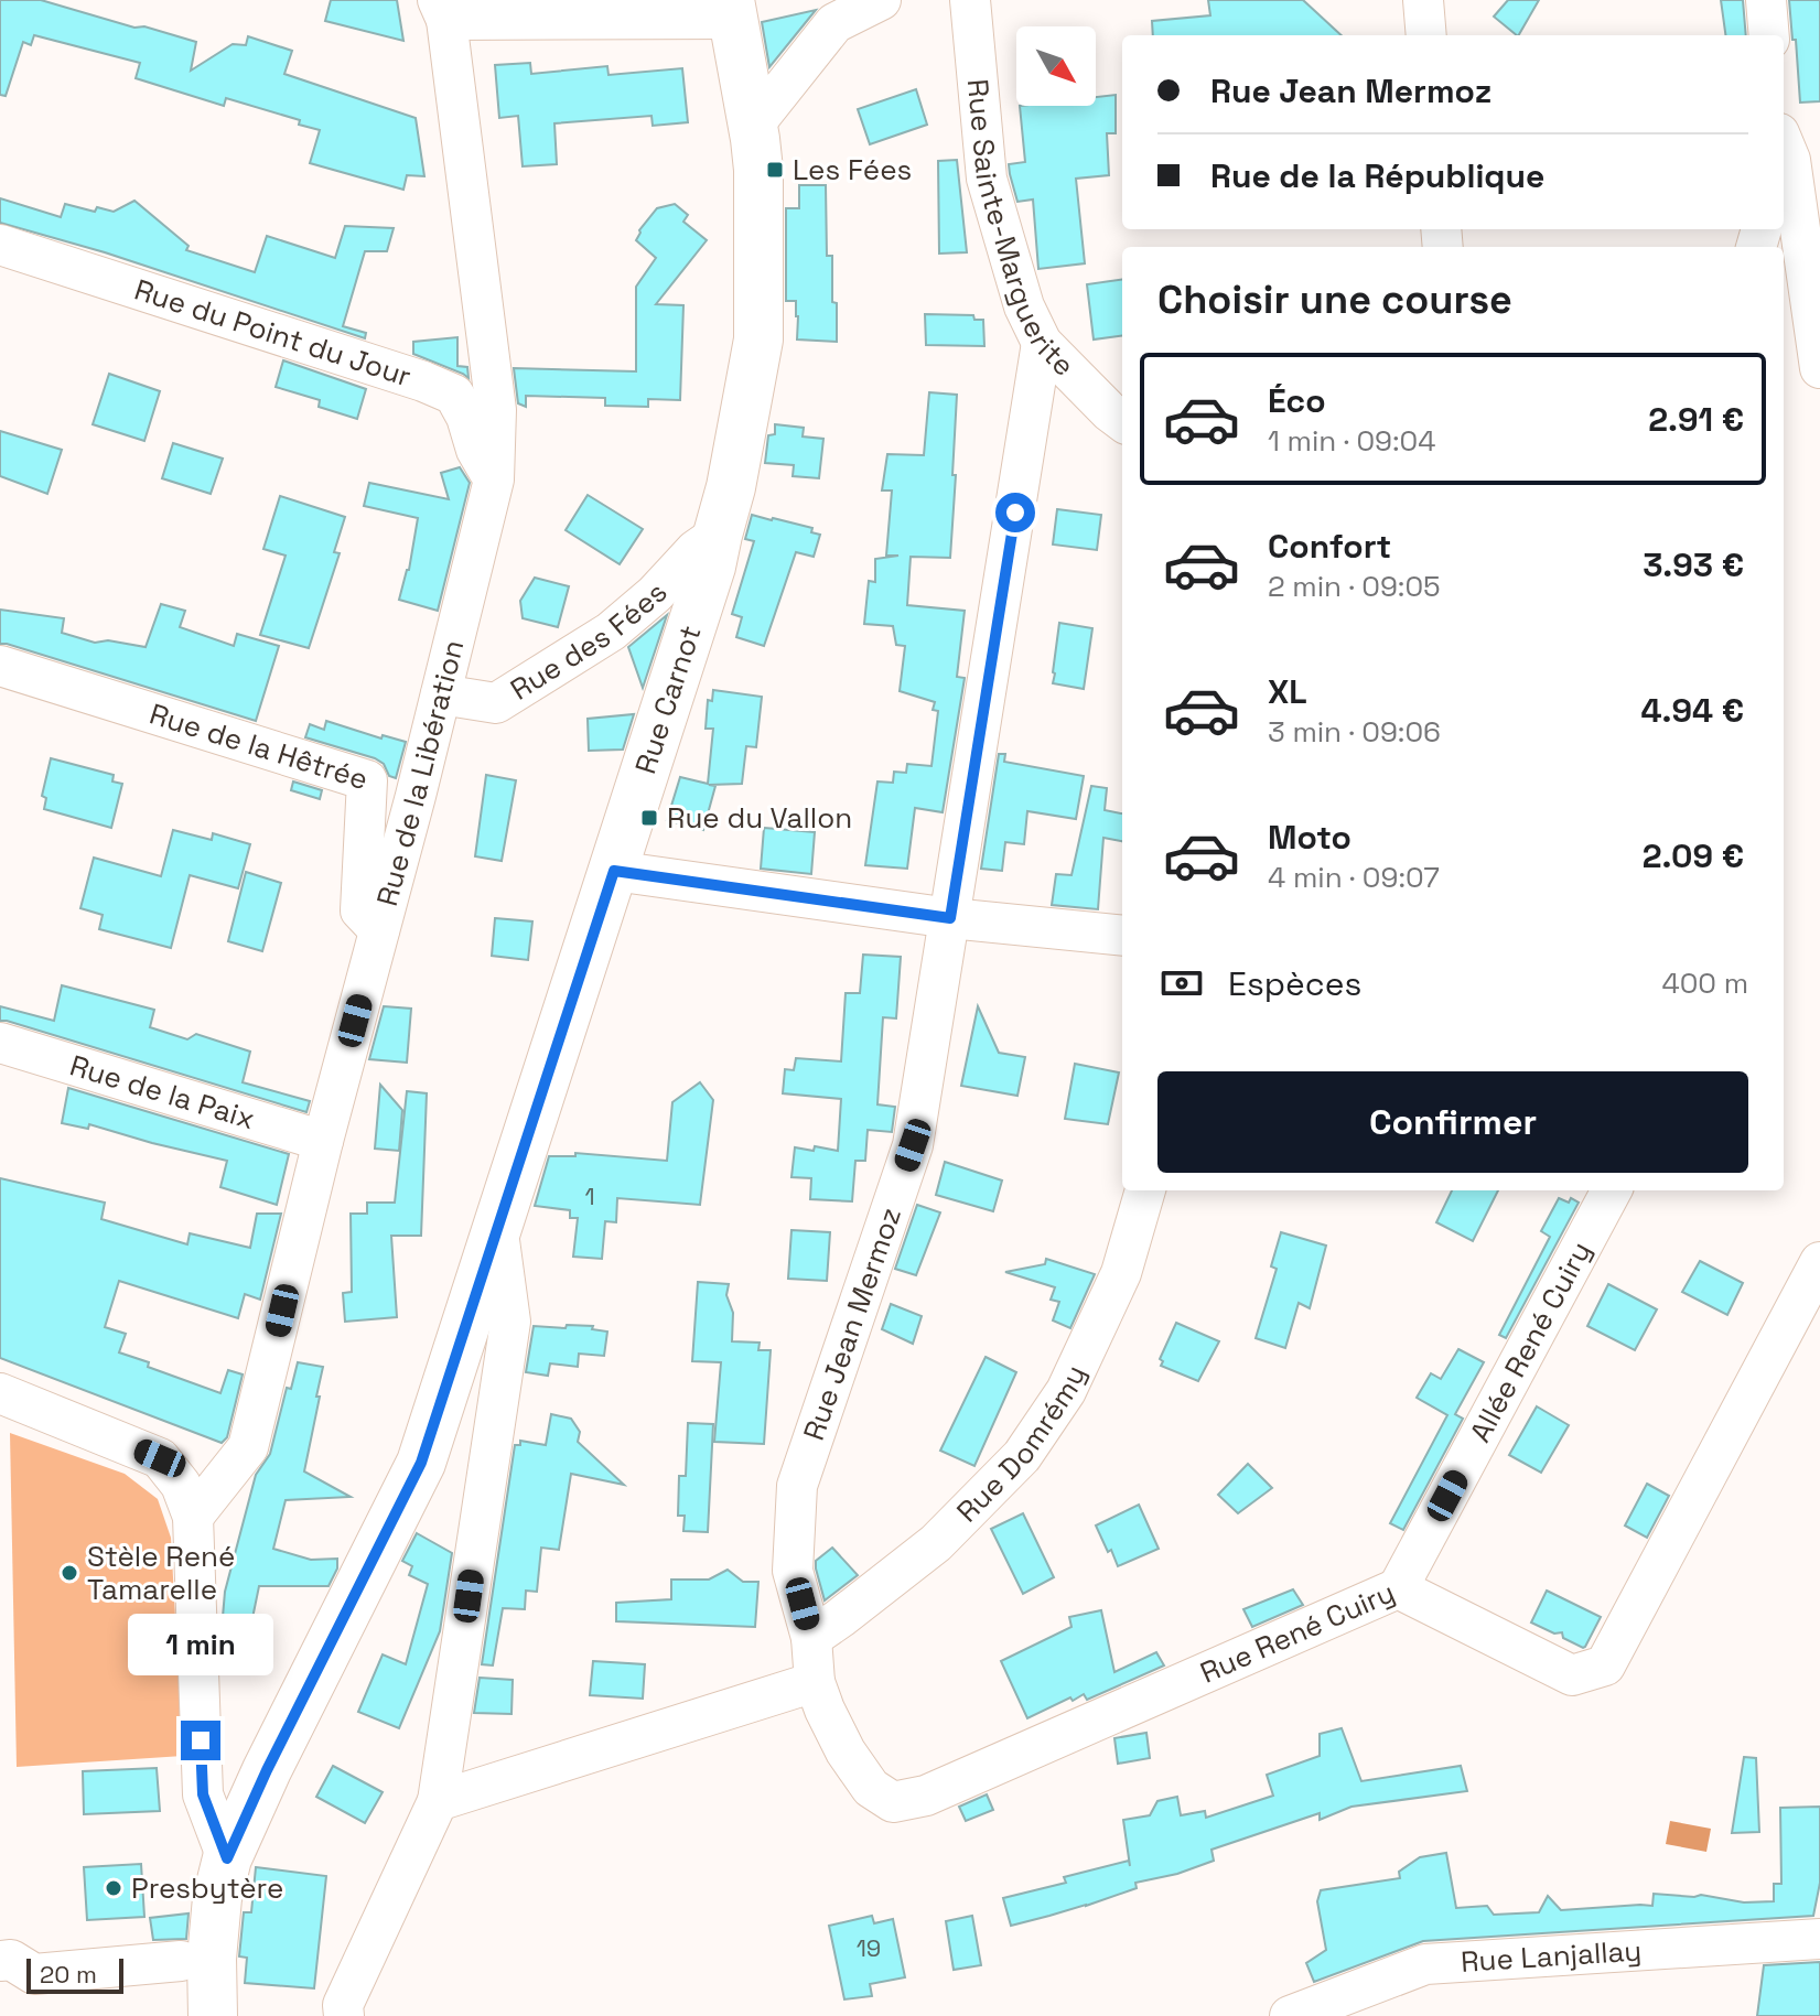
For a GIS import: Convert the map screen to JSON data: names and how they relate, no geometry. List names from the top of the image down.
{
  "streets": {
    "street": [
      "Rue Sainte-Marguerite",
      "Rue du Point du Jour",
      "Rue des Fées",
      "Rue Carnot",
      "Rue de la Hêtrée",
      "Rue de la Libération",
      "Rue de la Paix",
      "Rue Jean Mermoz",
      "Allée René Cuiry",
      "Rue Domrémy",
      "Rue René Cuiry",
      "Rue Lanjallay"
    ]
  },
  "crossings": [
    ["Rue Sainte-Marguerite", "Rue Jean Mermoz"],
    ["Rue du Point du Jour", "Rue de la Libération"],
    ["Rue des Fées", "Rue Carnot"],
    ["Rue des Fées", "Rue de la Libération"],
    ["Rue de la Hêtrée", "Rue de la Libération"],
    ["Rue de la Libération", "Rue de la Paix"],
    ["Rue Jean Mermoz", "Rue Domrémy"],
    ["Rue Jean Mermoz", "Rue René Cuiry"],
    ["Allée René Cuiry", "Rue René Cuiry"]
  ],
  "places": {
    "transit": ["Les Fées", "Rue du Vallon"],
    "other": ["Stèle René Tamarelle", "Presbytère"]
  },
  "house_numbers": ["1", "19"],
  "scale_bar": "20 m",
  "north": "bottom right",
  "page": {
    "banner": ["Rue Jean Mermoz", "Rue de la République"],
    "heading": "Choisir une course",
    "list": [
      {
        "name": "Éco",
        "note": "1 min · 09:04",
        "value": "2.91 €"
      },
      {
        "name": "Confort",
        "note": "2 min · 09:05",
        "value": "3.93 €"
      },
      {
        "name": "XL",
        "note": "3 min · 09:06",
        "value": "4.94 €"
      },
      {
        "name": "Moto",
        "note": "4 min · 09:07",
        "value": "2.09 €"
      }
    ],
    "pay": ["Espèces", "400 m"],
    "buttons": "Confirmer",
    "bubble": "1 min",
    "scale": "20 m"
  }
}
